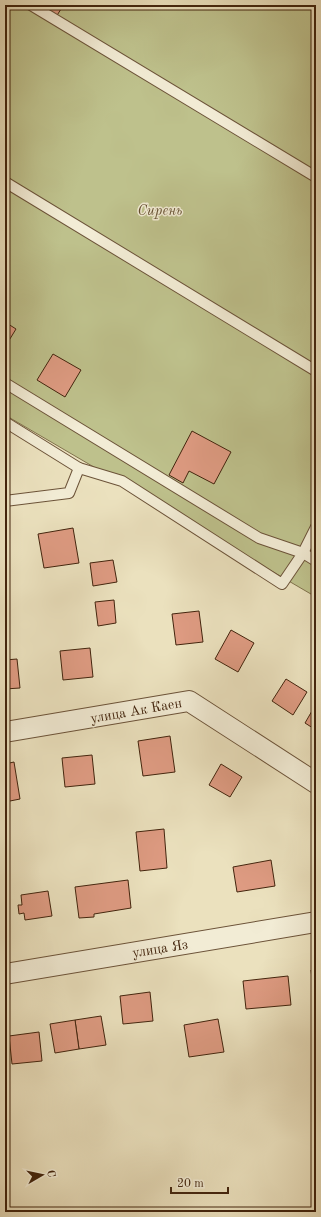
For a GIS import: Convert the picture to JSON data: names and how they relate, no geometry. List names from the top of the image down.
{
  "streets": {
    "street": ["улица Ак Каен", "улица Яз"]
  },
  "parks": ["Сирень"],
  "scale_bar": "20 m",
  "north": "right"
}
